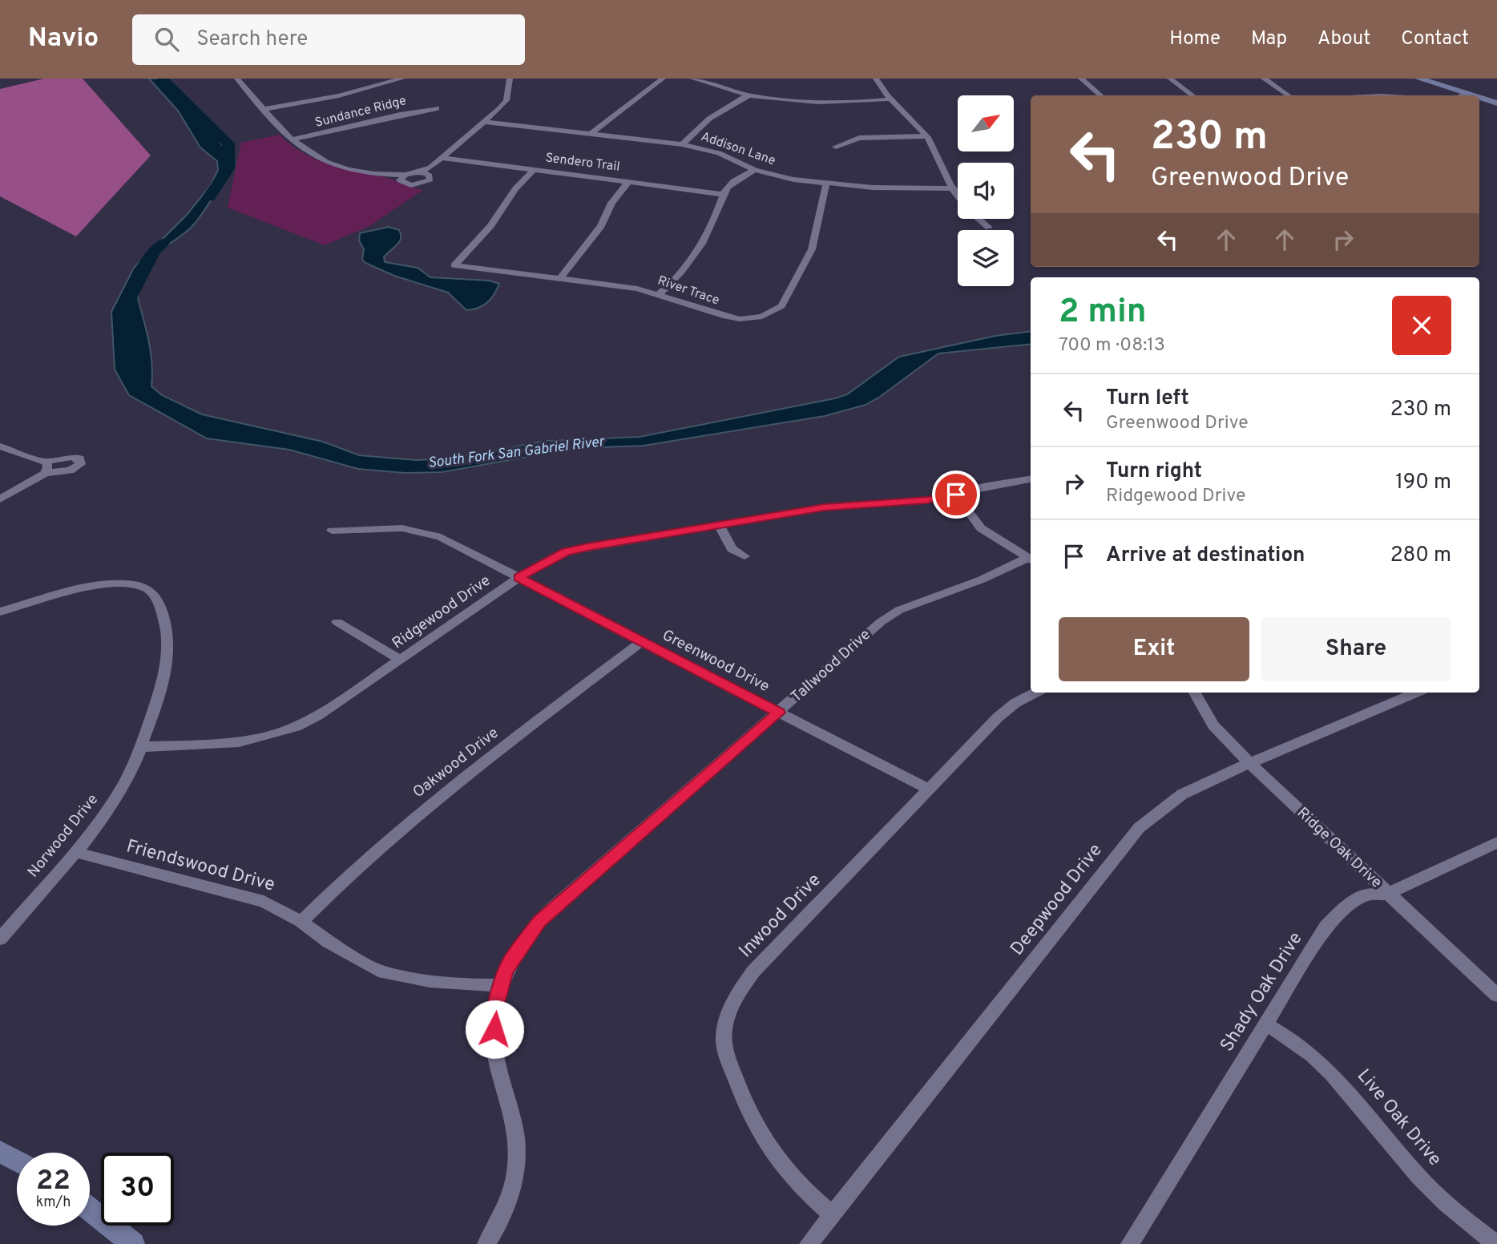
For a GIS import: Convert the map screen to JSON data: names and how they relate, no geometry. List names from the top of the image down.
{
  "streets": {
    "street": [
      "Sundance Ridge",
      "Addison Lane",
      "Sendero Trail",
      "River Trace",
      "Ridgewood Drive",
      "Greenwood Drive",
      "Tallwood Drive",
      "Oakwood Drive",
      "Norwood Drive",
      "Ridge Oak Drive",
      "Friendswood Drive",
      "Deepwood Drive",
      "Inwood Drive",
      "Shady Oak Drive",
      "Live Oak Drive"
    ]
  },
  "crossings": [
    ["Addison Lane", "River Trace"],
    ["Sendero Trail", "River Trace"],
    ["Ridgewood Drive", "Greenwood Drive"],
    ["Ridgewood Drive", "Norwood Drive"],
    ["Greenwood Drive", "Tallwood Drive"],
    ["Greenwood Drive", "Oakwood Drive"],
    ["Greenwood Drive", "Inwood Drive"],
    ["Tallwood Drive", "Friendswood Drive"],
    ["Oakwood Drive", "Friendswood Drive"],
    ["Norwood Drive", "Friendswood Drive"],
    ["Ridge Oak Drive", "Deepwood Drive"],
    ["Ridge Oak Drive", "Shady Oak Drive"],
    ["Deepwood Drive", "Inwood Drive"],
    ["Shady Oak Drive", "Live Oak Drive"]
  ],
  "water": ["South Fork San Gabriel River"],
  "north": "top right",
  "page": {
    "header": "Navio",
    "search": "Search here",
    "nav": [
      "Home",
      "Map",
      "About",
      "Contact"
    ],
    "turn": ["230 m", "Greenwood Drive"],
    "heading": ["2 min", "700 m · 08:13"],
    "list": [
      {
        "name": "Turn left",
        "note": "Greenwood Drive",
        "value": "230 m"
      },
      {
        "name": "Turn right",
        "note": "Ridgewood Drive",
        "value": "190 m"
      },
      {
        "name": "Arrive at destination",
        "value": "280 m"
      }
    ],
    "buttons": ["Exit", "Share"],
    "speed": "22 km/h",
    "limit": "30"
  }
}
